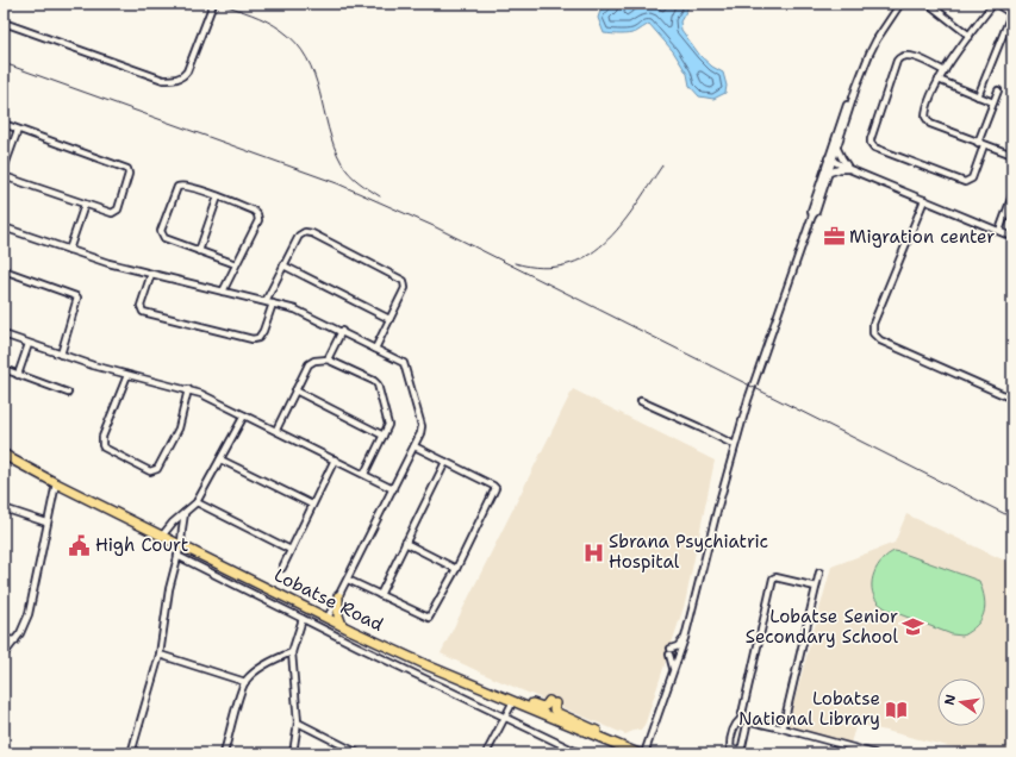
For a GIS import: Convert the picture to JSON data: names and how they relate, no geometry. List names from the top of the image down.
{
  "streets": {
    "highway": ["Lobatse Road"]
  },
  "places": {
    "office": ["Migration center"],
    "public building": ["High Court"],
    "hospital": ["Sbrana Psychiatric Hospital"],
    "school or university": ["Lobatse Senior Secondary School"],
    "library": ["Lobatse National Library"]
  },
  "north": "left"
}
